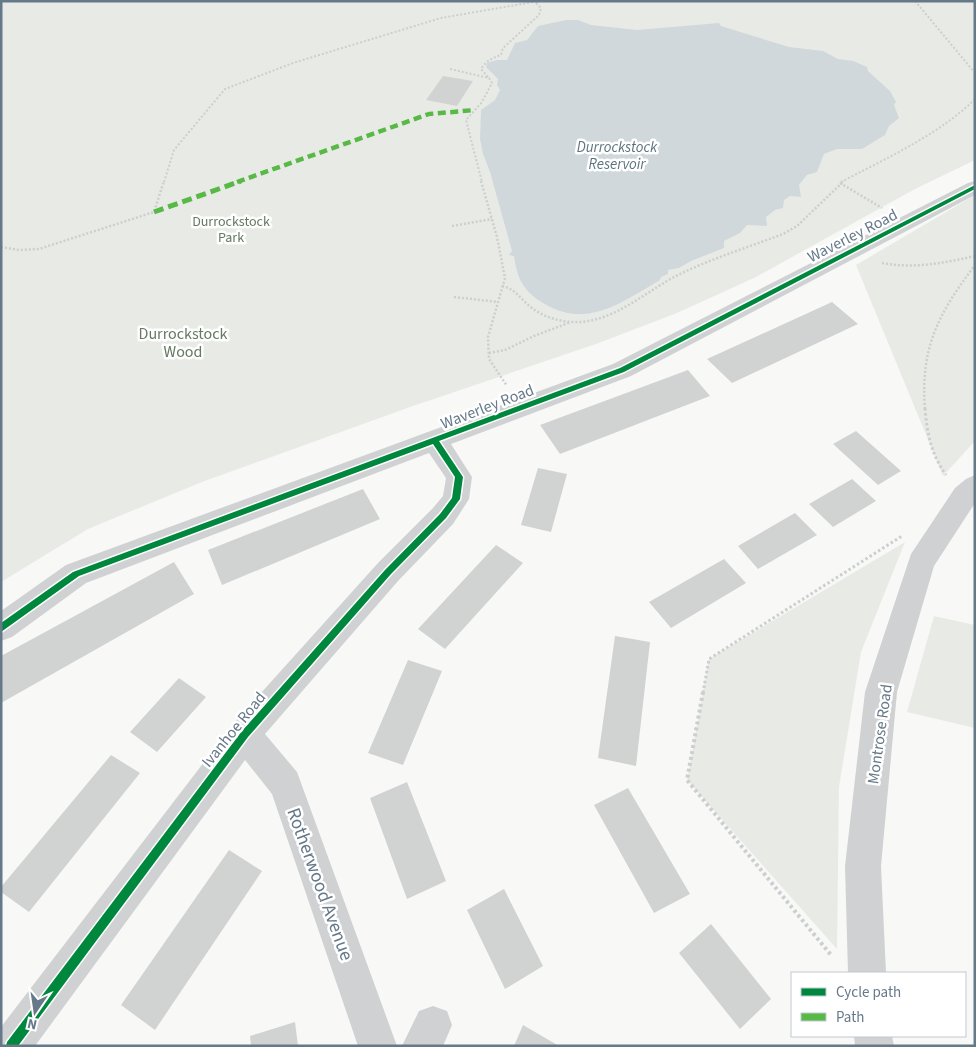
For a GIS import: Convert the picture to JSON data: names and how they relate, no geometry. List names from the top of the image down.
{
  "streets": {
    "street": [
      "Waverley Road",
      "Ivanhoe Road",
      "Montrose Road",
      "Rotherwood Avenue"
    ]
  },
  "crossings": [
    ["Waverley Road", "Ivanhoe Road"],
    ["Ivanhoe Road", "Rotherwood Avenue"]
  ],
  "water": ["Durrockstock Reservoir"],
  "parks": ["Durrockstock Park", "Durrockstock Wood"],
  "legend": ["Cycle path", "Path"],
  "north": "bottom"
}
